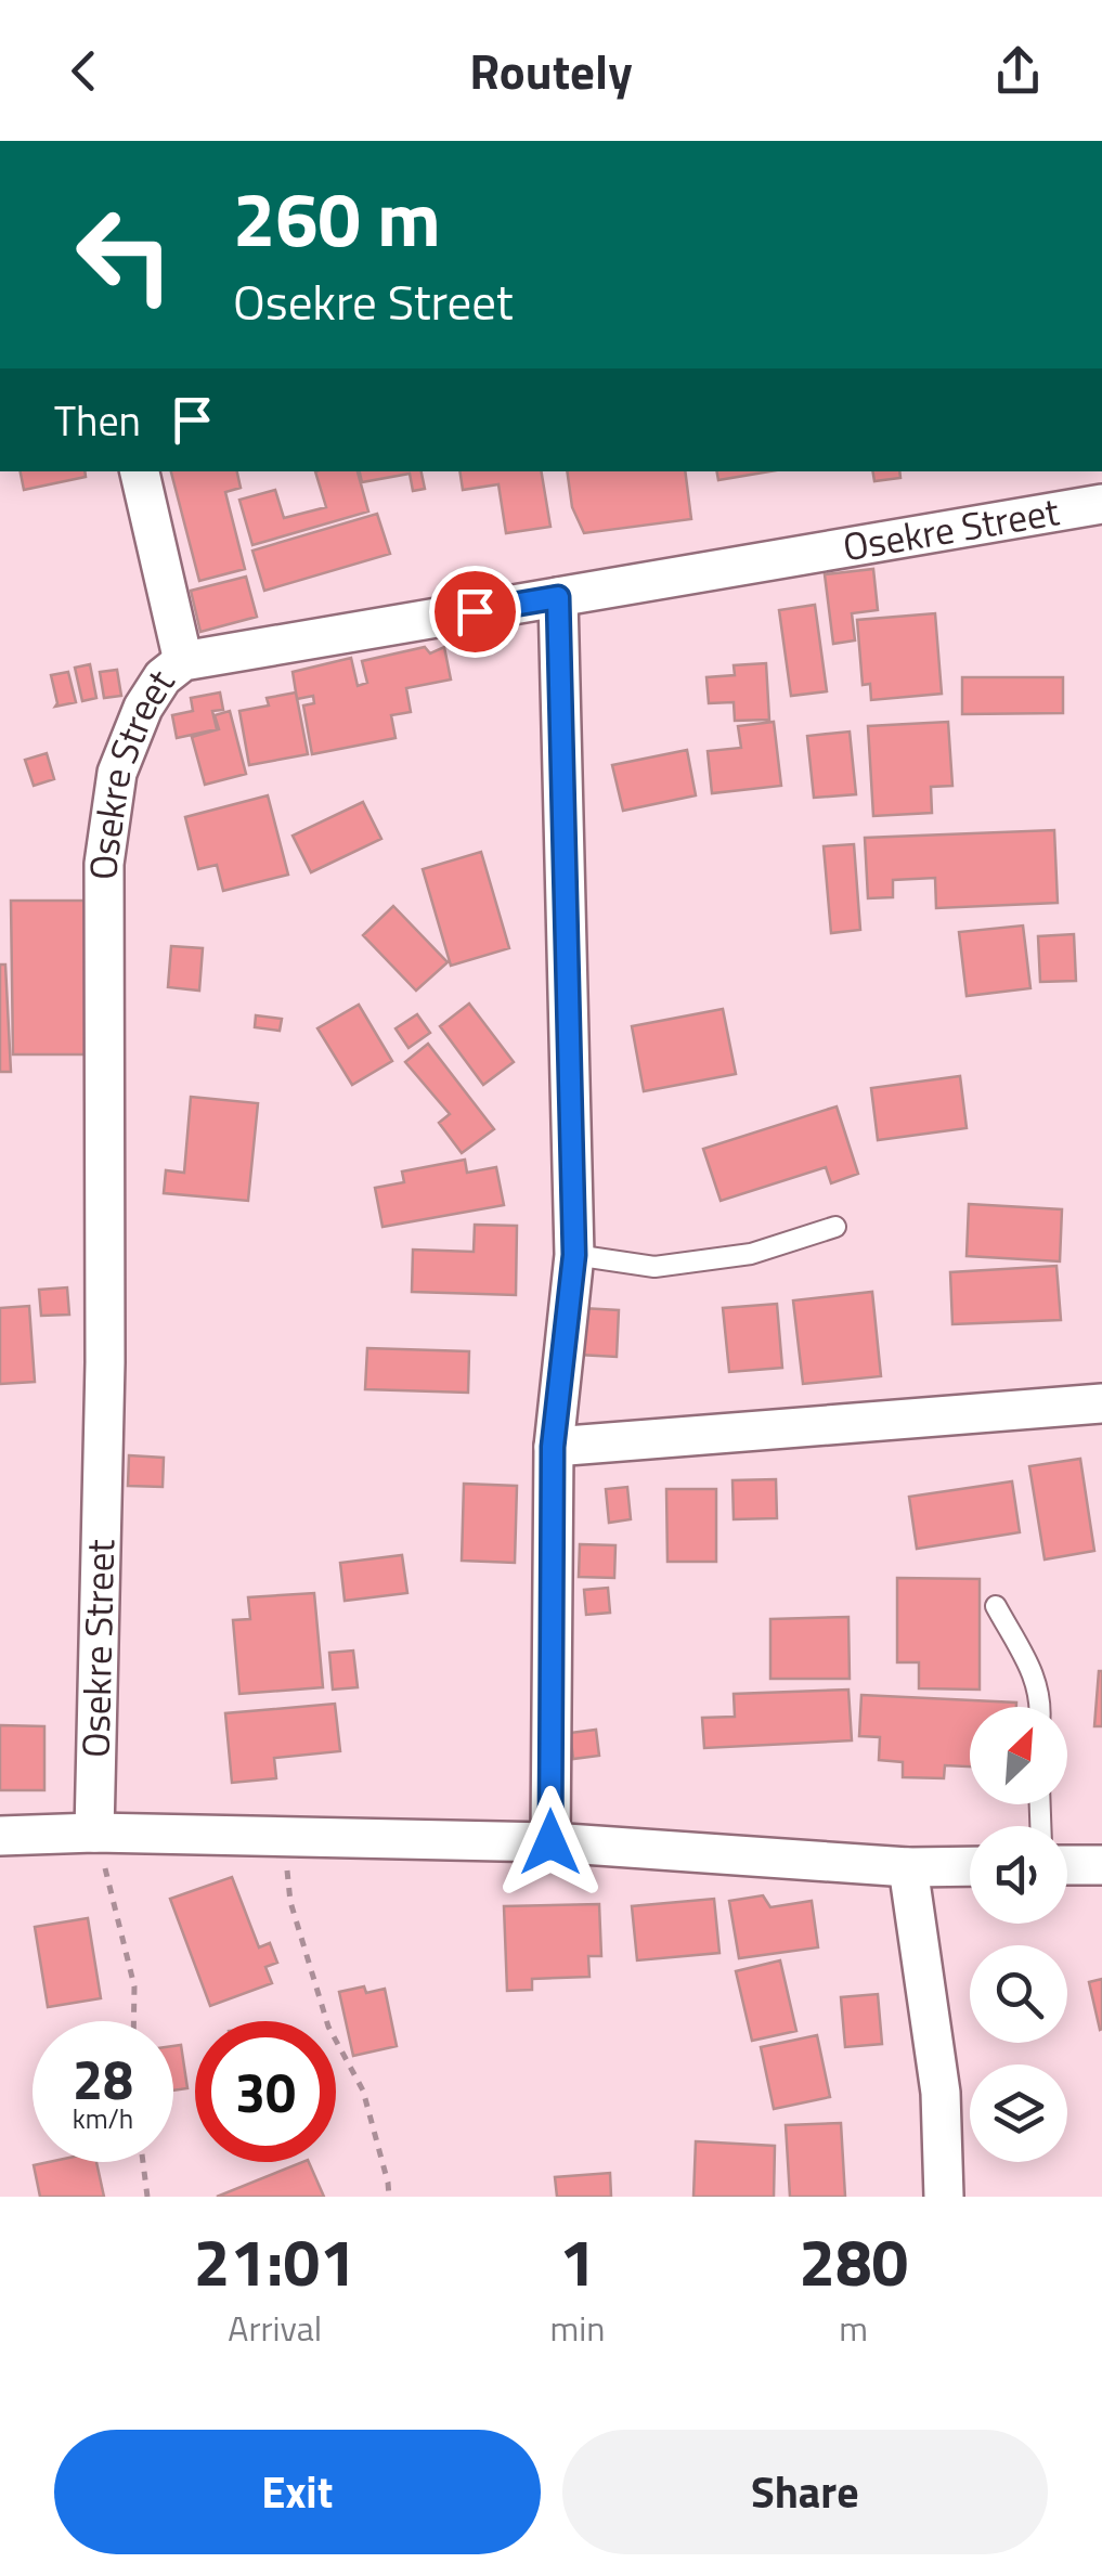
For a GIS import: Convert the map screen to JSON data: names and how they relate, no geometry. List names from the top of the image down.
{
  "streets": {
    "street": ["Osekre Street"]
  },
  "north": "top right",
  "page": {
    "header": "Routely",
    "turn": ["260 m", "Osekre Street"],
    "then": "Then",
    "speed": "28 km/h",
    "limit": "30",
    "eta": [
      "21:01",
      "Arrival",
      "1",
      "min",
      "280",
      "m"
    ],
    "buttons": ["Exit", "Share"]
  }
}
